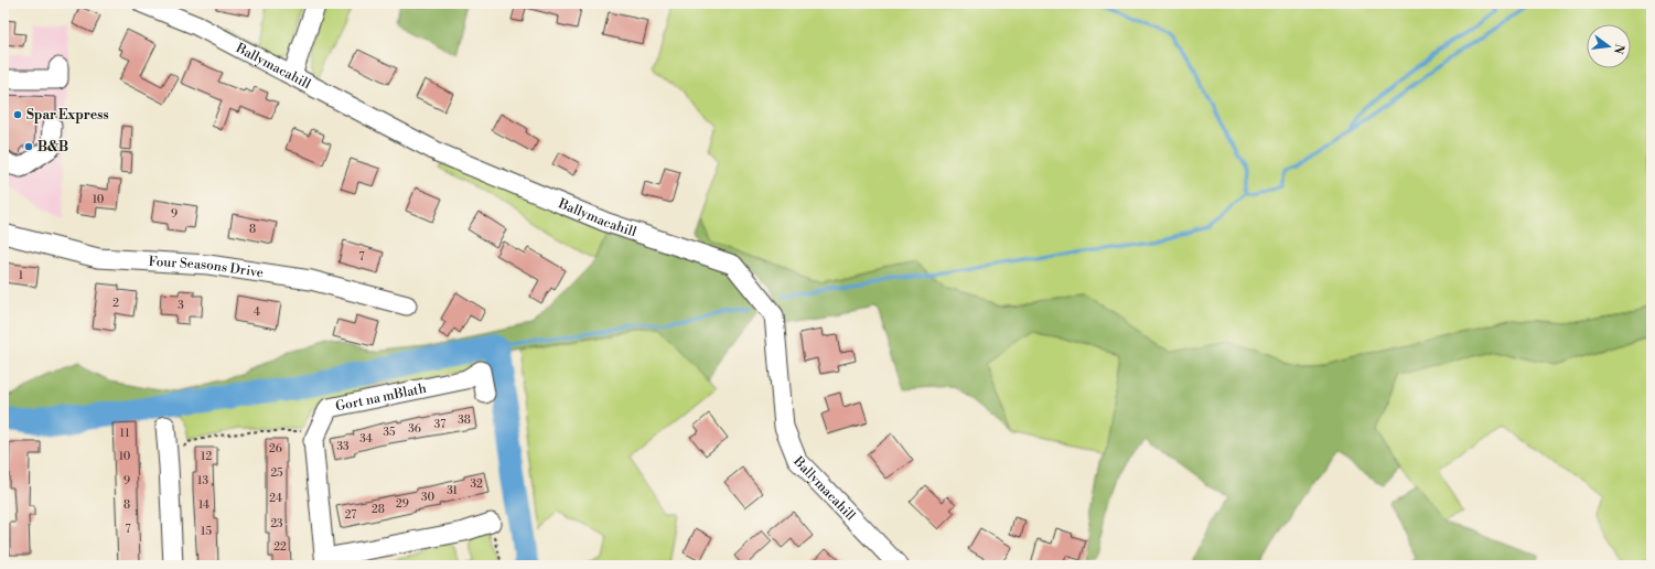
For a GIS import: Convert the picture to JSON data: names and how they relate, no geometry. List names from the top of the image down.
{
  "streets": {
    "street": ["Ballymacahill", "Four Seasons Drive", "Gort na mBlath"]
  },
  "places": ["Spar Express", "B&B"],
  "house_numbers": [
    "10",
    "9",
    "8",
    "7",
    "1",
    "2",
    "3",
    "4",
    "38",
    "37",
    "36",
    "35",
    "11",
    "34",
    "33",
    "26",
    "10",
    "12",
    "25",
    "9",
    "13",
    "32",
    "31",
    "30",
    "24",
    "29",
    "8",
    "14",
    "28",
    "27",
    "23",
    "7",
    "15",
    "22"
  ],
  "north": "right"
}
